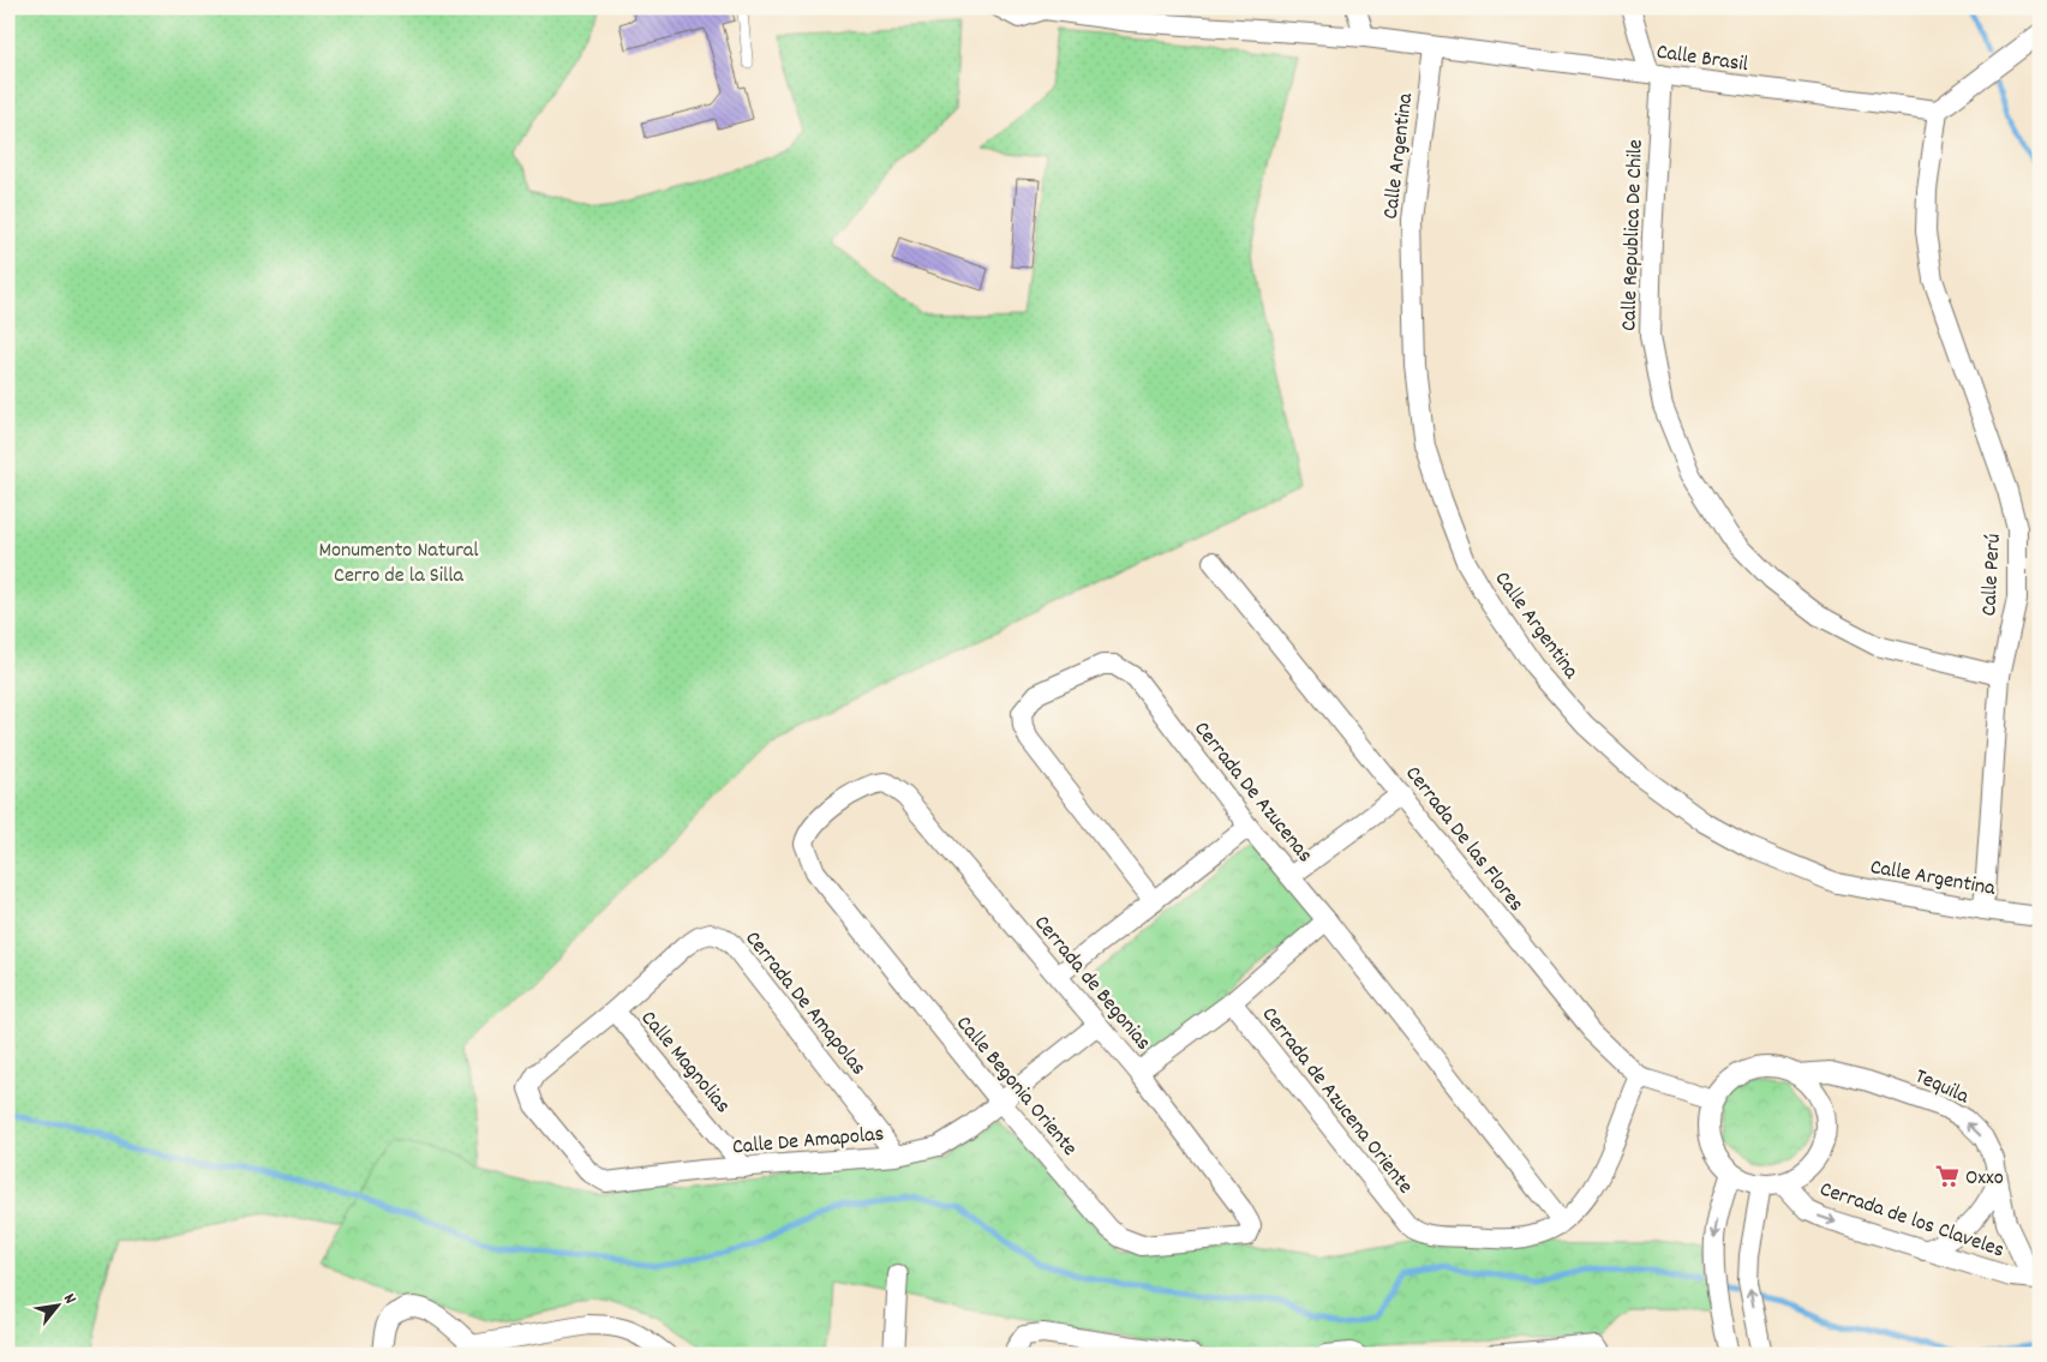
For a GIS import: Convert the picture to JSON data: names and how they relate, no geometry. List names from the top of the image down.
{
  "streets": {
    "street": [
      "Calle Brasil",
      "Calle Argentina",
      "Calle Republica De Chile",
      "Calle Perú",
      "Cerrada De Azucenas",
      "Cerrada De las Flores",
      "Cerrada de Begonias",
      "Cerrada De Amapolas",
      "Calle Magnolias",
      "Calle Begonia Oriente",
      "Tequila",
      "Cerrada de Azucena Oriente",
      "Calle De Amapolas",
      "Cerrada de los Claveles"
    ]
  },
  "crossings": [
    ["Calle Brasil", "Calle Argentina"],
    ["Calle Brasil", "Calle Republica De Chile"],
    ["Calle Brasil", "Calle Perú"],
    ["Calle Argentina", "Calle Perú"],
    ["Calle Republica De Chile", "Calle Perú"],
    ["Cerrada De Azucenas", "Cerrada de Azucena Oriente"],
    ["Cerrada De las Flores", "Tequila"],
    ["Cerrada De las Flores", "Cerrada de los Claveles"],
    ["Cerrada de Begonias", "Calle Begonia Oriente"],
    ["Cerrada de Begonias", "Calle De Amapolas"],
    ["Cerrada De Amapolas", "Calle Magnolias"],
    ["Cerrada De Amapolas", "Calle De Amapolas"],
    ["Calle Magnolias", "Calle De Amapolas"],
    ["Calle Begonia Oriente", "Calle De Amapolas"],
    ["Tequila", "Cerrada de los Claveles"]
  ],
  "one_way": ["Tequila", "Cerrada de los Claveles"],
  "parks": ["Monumento Natural Cerro de la Silla"],
  "places": {
    "supermarket": ["Oxxo"]
  },
  "north": "top right"
}
